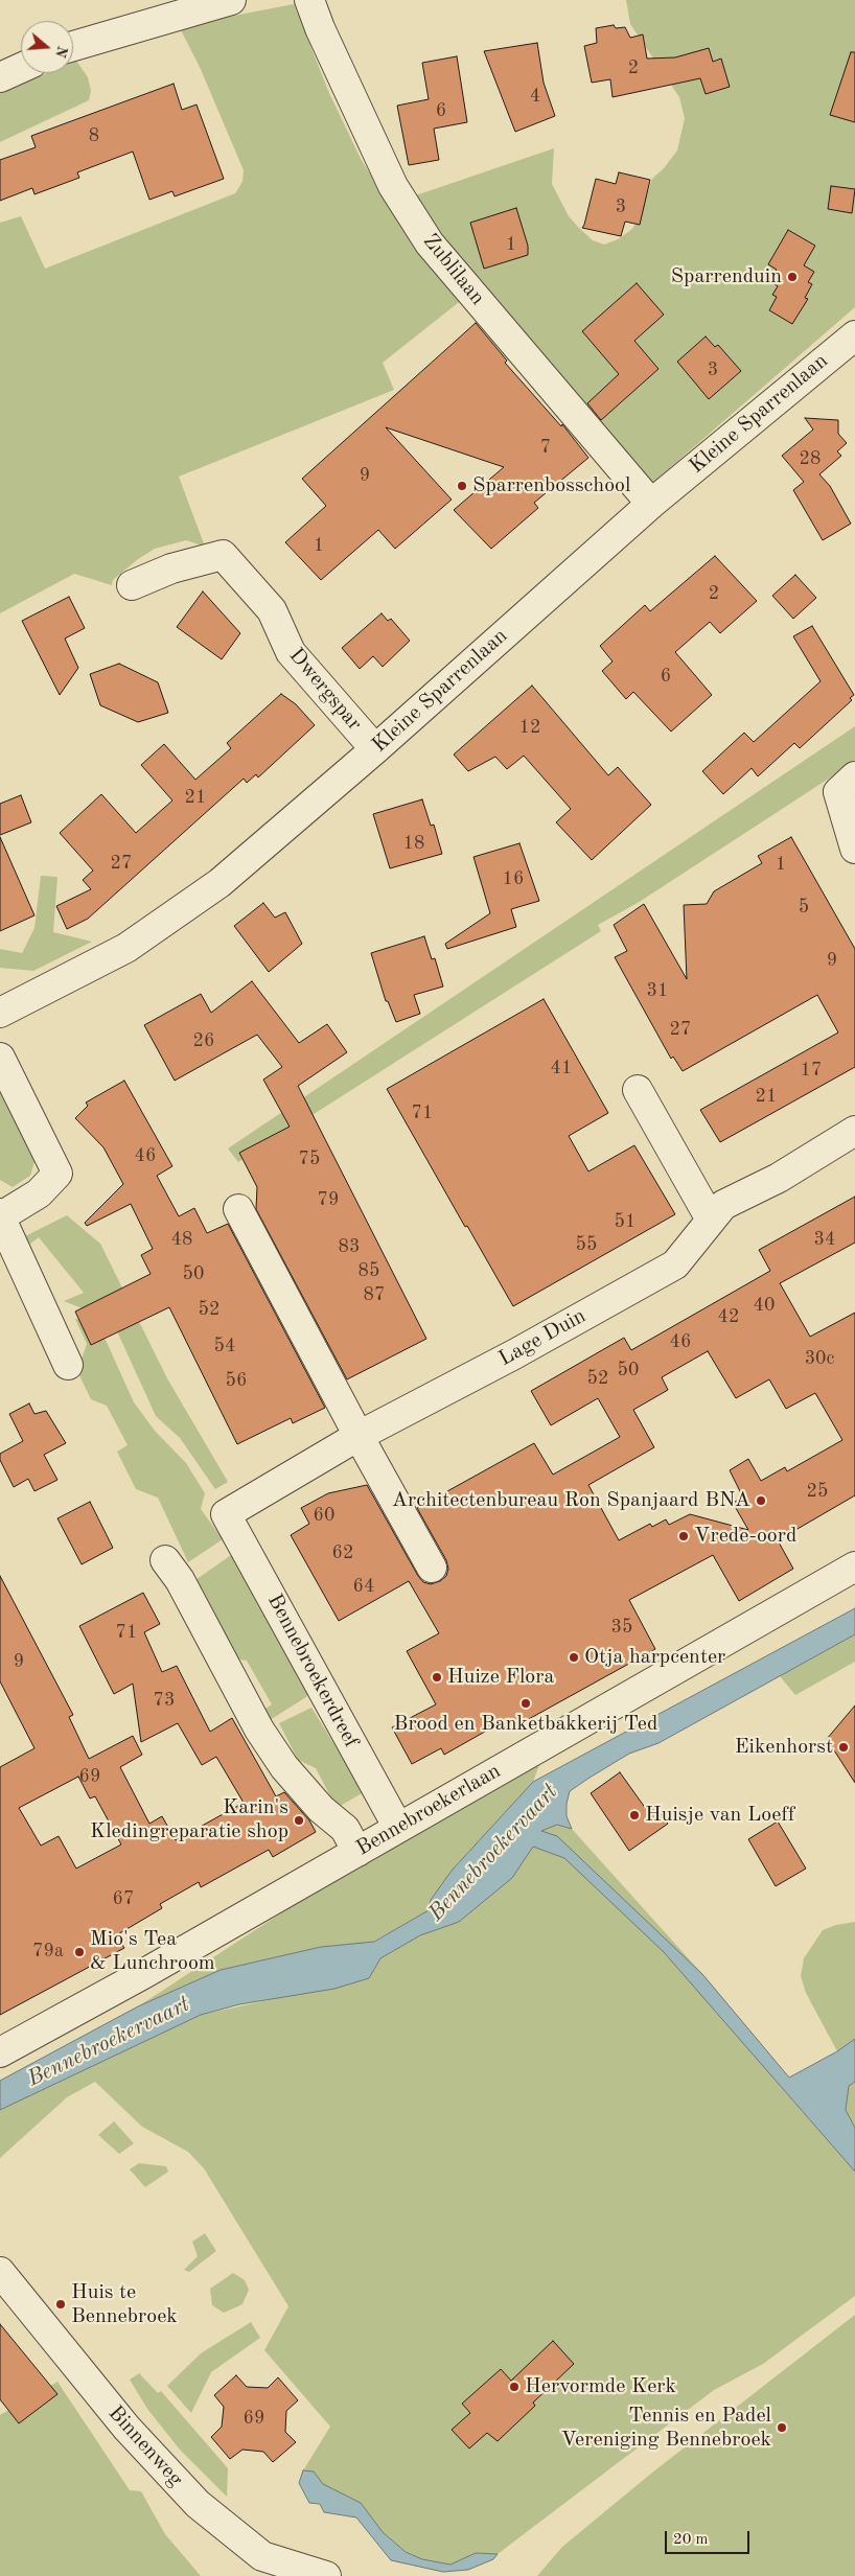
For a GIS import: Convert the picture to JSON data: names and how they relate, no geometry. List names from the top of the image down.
{
  "streets": {
    "street": [
      "Zublilaan",
      "Kleine Sparrenlaan",
      "Dwergspar",
      "Lage Duin",
      "Bennebroekerdreef",
      "Bennebroekerlaan",
      "Binnenweg"
    ]
  },
  "crossings": [
    ["Zublilaan", "Kleine Sparrenlaan"],
    ["Kleine Sparrenlaan", "Dwergspar"],
    ["Lage Duin", "Bennebroekerdreef"],
    ["Bennebroekerdreef", "Bennebroekerlaan"]
  ],
  "water": ["Bennebroekervaart"],
  "places": [
    "Sparrenduin",
    "Sparrenbosschool",
    "Architectenbureau Ron Spanjaard BNA",
    "Vrede-oord",
    "Otja harpcenter",
    "Huize Flora",
    "Brood en Banketbakkerij Ted",
    "Eikenhorst",
    "Huisje van Loeff",
    "Karin's Kledingreparatie shop",
    "Mio's Tea & Lunchroom",
    "Huis te Bennebroek",
    "Hervormde Kerk",
    "Tennis en Padel Vereniging Bennebroek"
  ],
  "house_numbers": [
    "2",
    "4",
    "6",
    "8",
    "3",
    "1",
    "3",
    "7",
    "28",
    "9",
    "1",
    "2",
    "6",
    "12",
    "21",
    "18",
    "27",
    "1",
    "16",
    "5",
    "9",
    "31",
    "27",
    "26",
    "41",
    "17",
    "21",
    "71",
    "46",
    "75",
    "79",
    "51",
    "48",
    "34",
    "55",
    "83",
    "85",
    "50",
    "87",
    "40",
    "52",
    "42",
    "46",
    "54",
    "30c",
    "50",
    "52",
    "56",
    "25",
    "60",
    "62",
    "64",
    "35",
    "71",
    "9",
    "73",
    "69",
    "67",
    "79a",
    "69"
  ],
  "scale_bar": "20 m",
  "north": "right"
}
